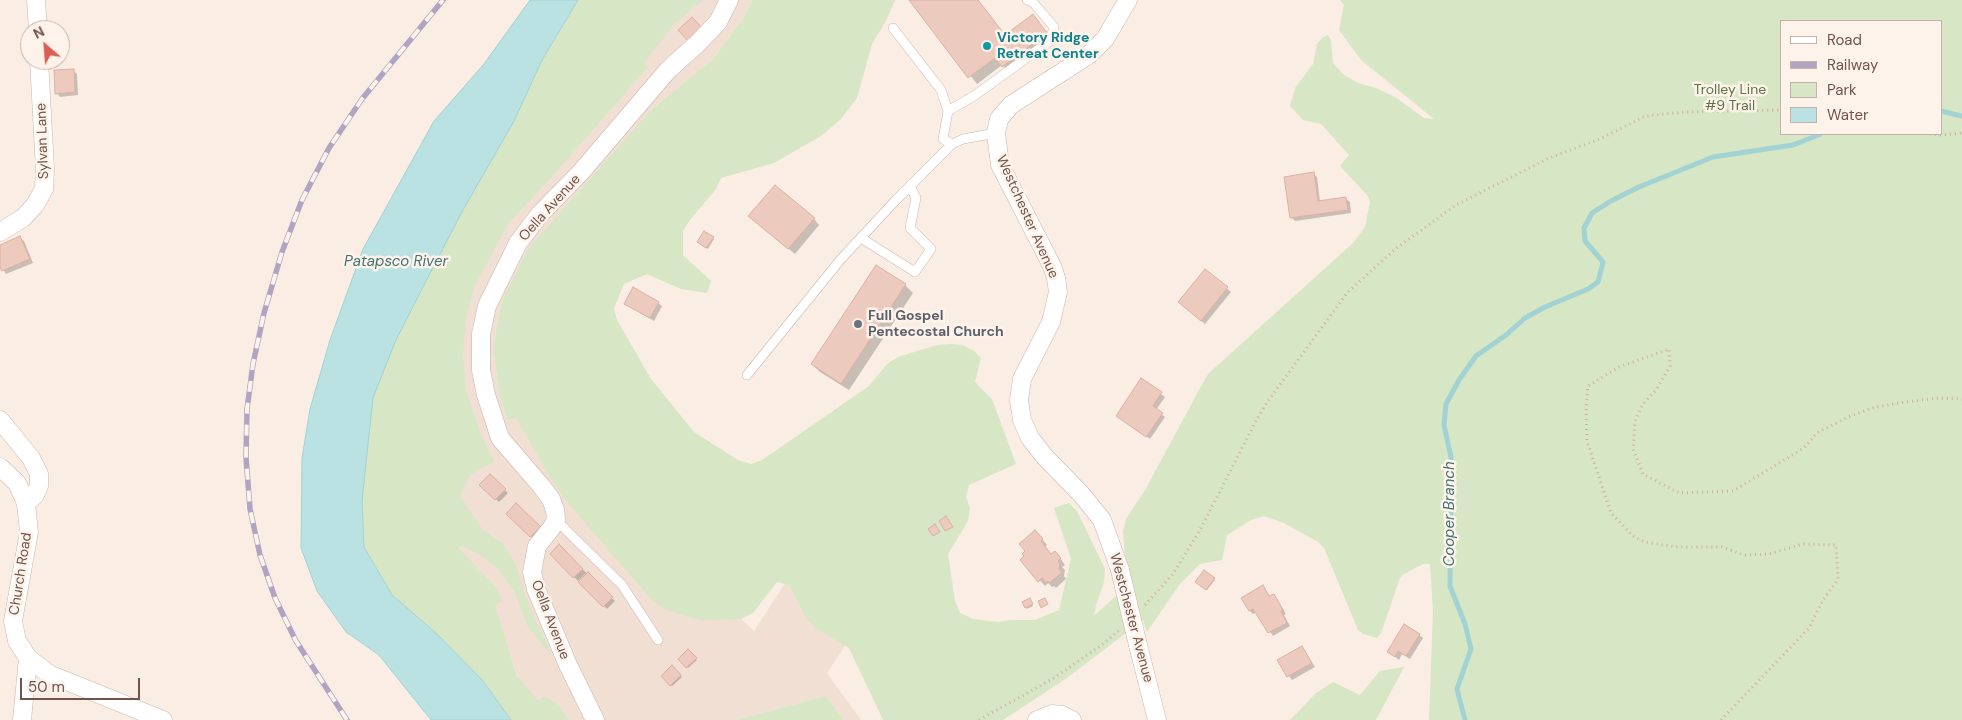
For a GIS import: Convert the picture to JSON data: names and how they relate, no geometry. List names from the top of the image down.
{
  "streets": {
    "street": [
      "Sylvan Lane",
      "Oella Avenue",
      "Westchester Avenue",
      "Church Road"
    ]
  },
  "water": ["Patapsco River", "Cooper Branch"],
  "parks": ["Trolley Line #9 Trail"],
  "places": ["Victory Ridge Retreat Center", "Full Gospel Pentecostal Church"],
  "legend": [
    "Road",
    "Railway",
    "Park",
    "Water"
  ],
  "scale_bar": "50 m",
  "north": "top left"
}
